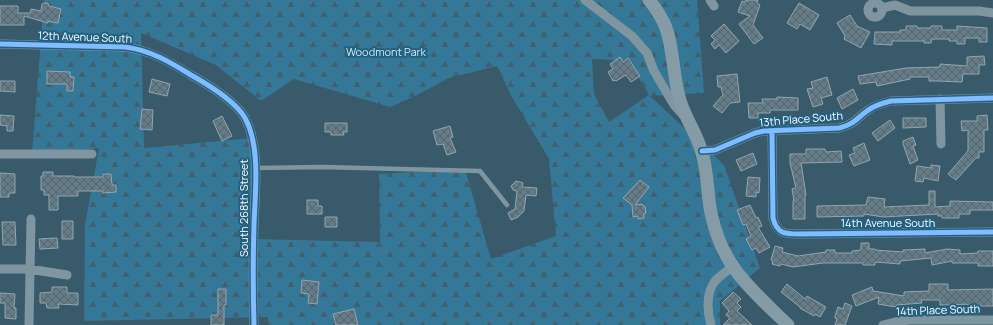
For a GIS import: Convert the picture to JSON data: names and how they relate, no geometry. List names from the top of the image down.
{
  "streets": {
    "street": [
      "12th Avenue South",
      "13th Place South",
      "South 268th Street",
      "14th Avenue South",
      "14th Place South"
    ]
  },
  "crossings": [
    ["12th Avenue South", "South 268th Street"],
    ["13th Place South", "14th Avenue South"]
  ],
  "parks": ["Woodmont Park"]
}
